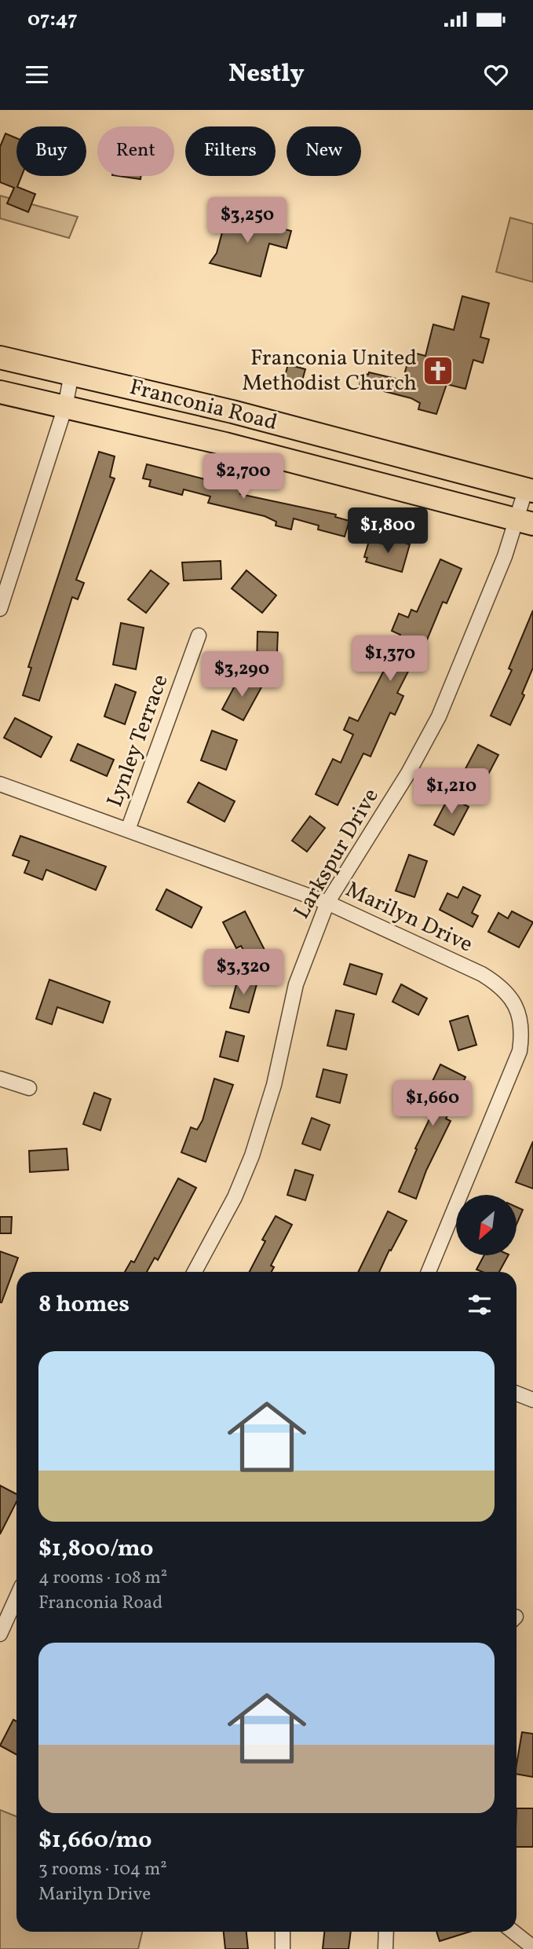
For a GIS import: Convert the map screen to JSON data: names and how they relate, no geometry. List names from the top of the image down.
{
  "streets": {
    "main road": ["Franconia Road"],
    "street": ["Lynley Terrace", "Larkspur Drive", "Marilyn Drive"]
  },
  "crossings": [
    ["Franconia Road", "Larkspur Drive"],
    ["Lynley Terrace", "Marilyn Drive"],
    ["Larkspur Drive", "Marilyn Drive"]
  ],
  "places": {
    "church": ["Franconia United Methodist Church"]
  },
  "north": "bottom left",
  "page": {
    "status": "07:47",
    "header": "Nestly",
    "chip": [
      "Buy",
      "Rent",
      "Filters",
      "New"
    ],
    "price": [
      "$3,250",
      "$2,700",
      "$1,800",
      "$1,370",
      "$3,290",
      "$1,210",
      "$3,320",
      "$1,660"
    ],
    "heading": "8 homes",
    "list": [
      {
        "name": "$1,800/mo",
        "note": "4 rooms · 108 m² · Franconia Road"
      },
      {
        "name": "$1,660/mo",
        "note": "3 rooms · 104 m² · Marilyn Drive"
      }
    ]
  }
}
